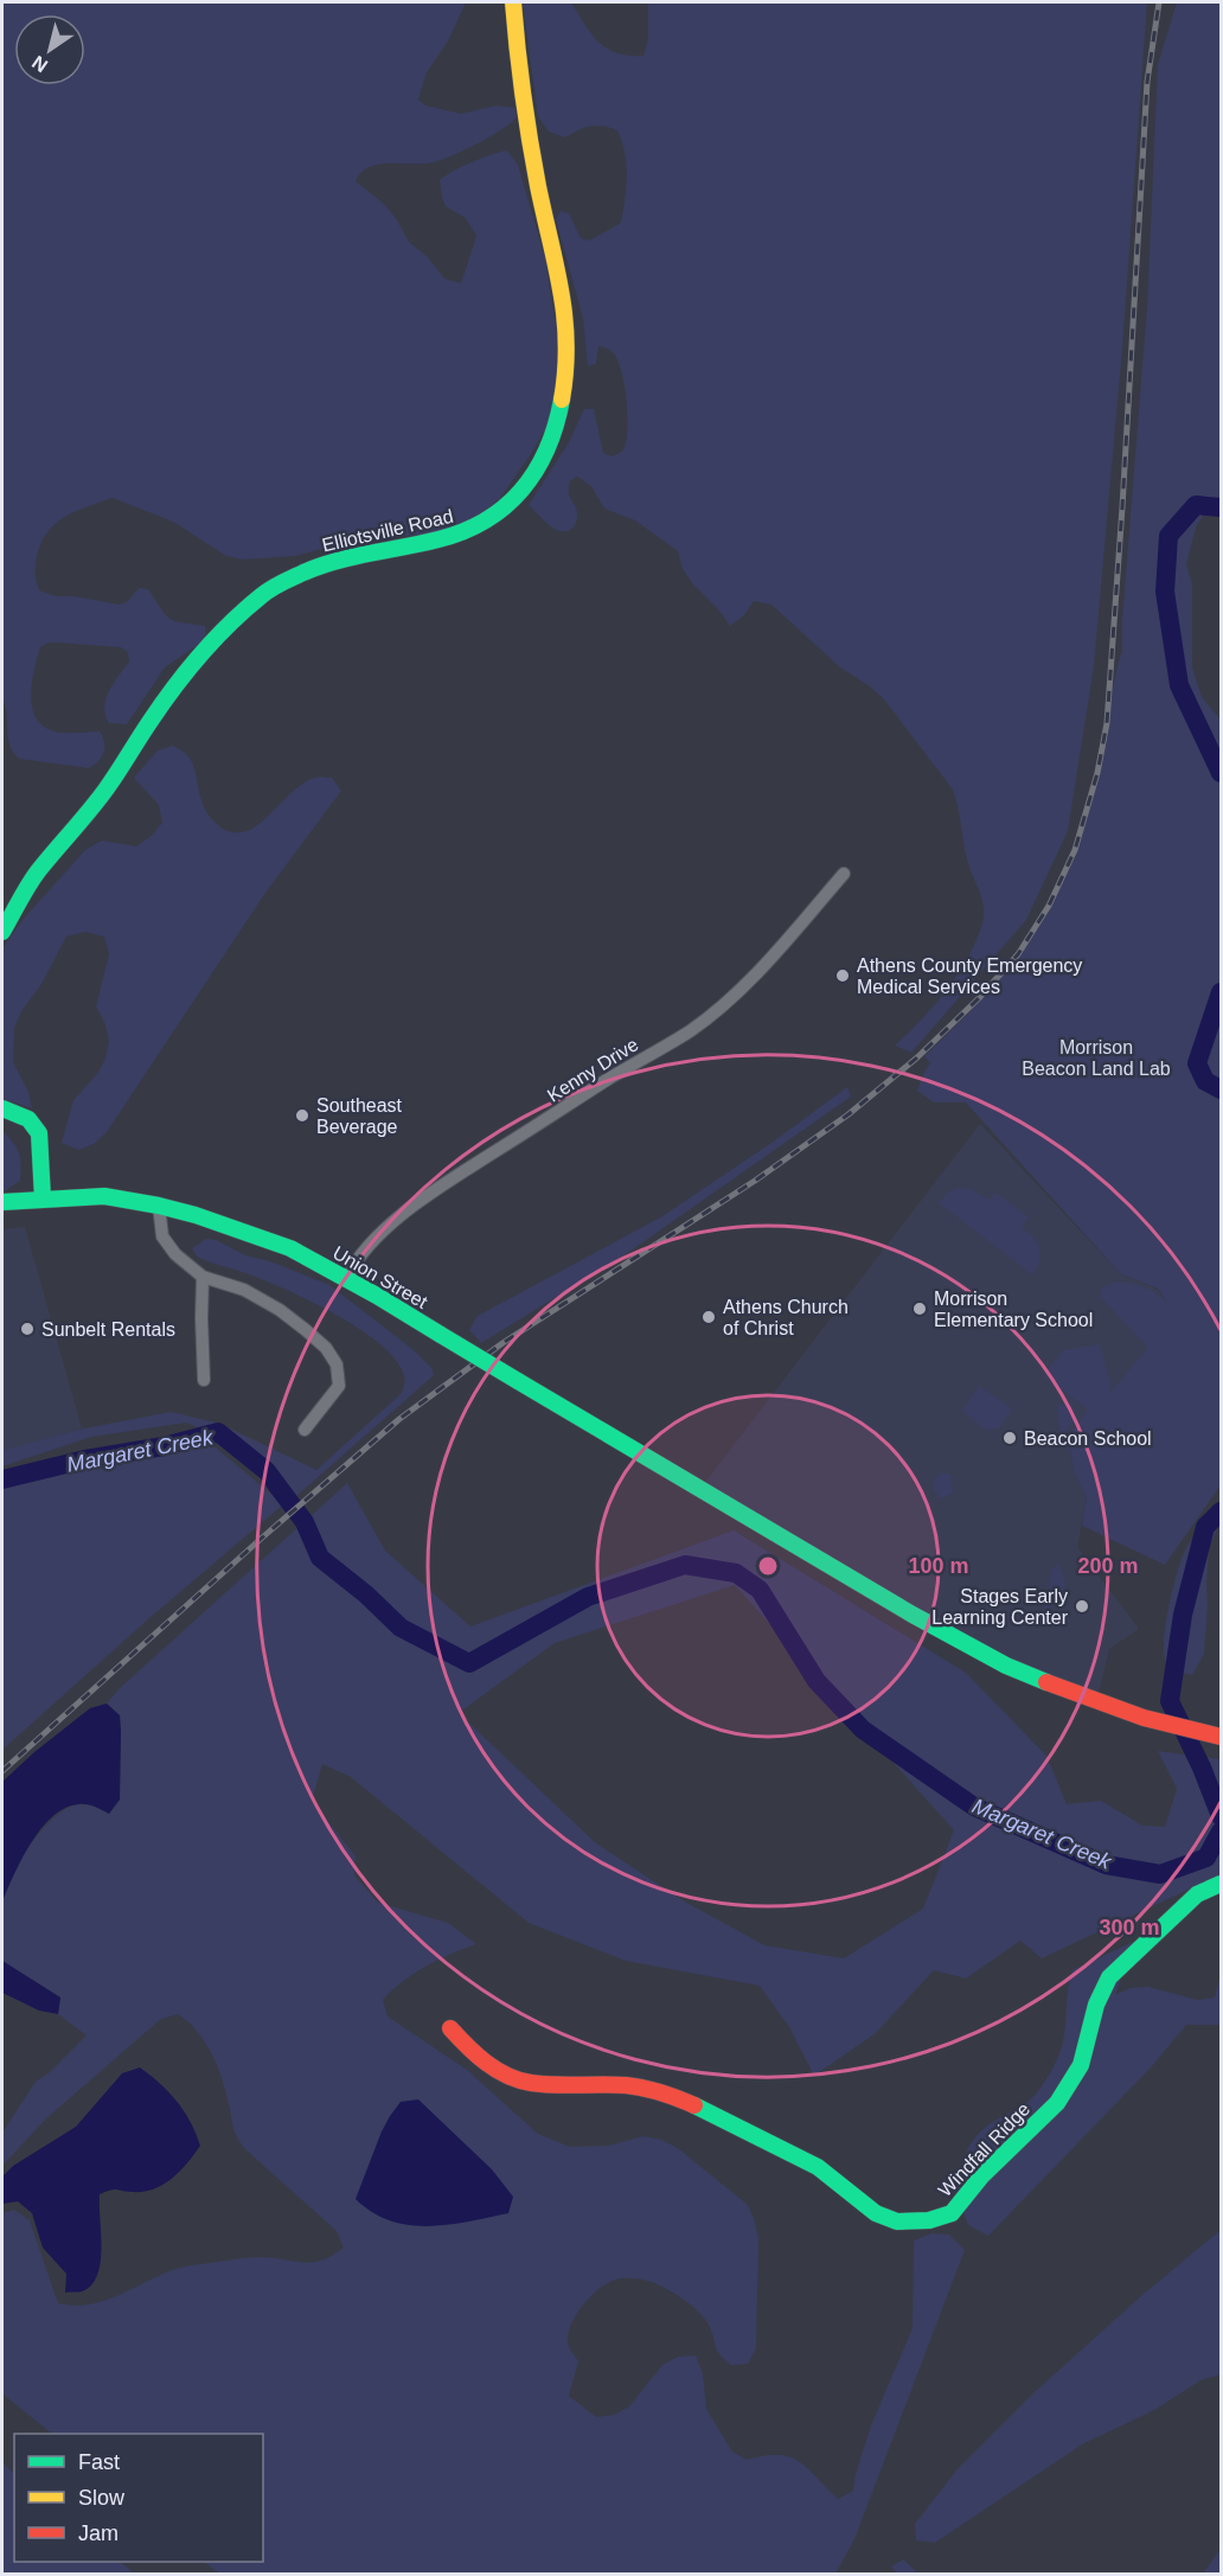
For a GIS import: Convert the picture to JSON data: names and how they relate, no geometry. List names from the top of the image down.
{
  "streets": {
    "street": [
      "Elliotsville Road",
      "Kenny Drive",
      "Union Street",
      "Windfall Ridge"
    ]
  },
  "crossings": [
    ["Kenny Drive", "Union Street"]
  ],
  "water": ["Margaret Creek"],
  "parks": ["Morrison Beacon Land Lab"],
  "places": [
    "Athens County Emergency Medical Services",
    "Southeast Beverage",
    "Morrison Elementary School",
    "Athens Church of Christ",
    "Sunbelt Rentals",
    "Beacon School",
    "Stages Early Learning Center"
  ],
  "legend": ["Fast", "Slow", "Jam"],
  "north": "bottom left",
  "rings": ["100 m", "200 m", "300 m"]
}
